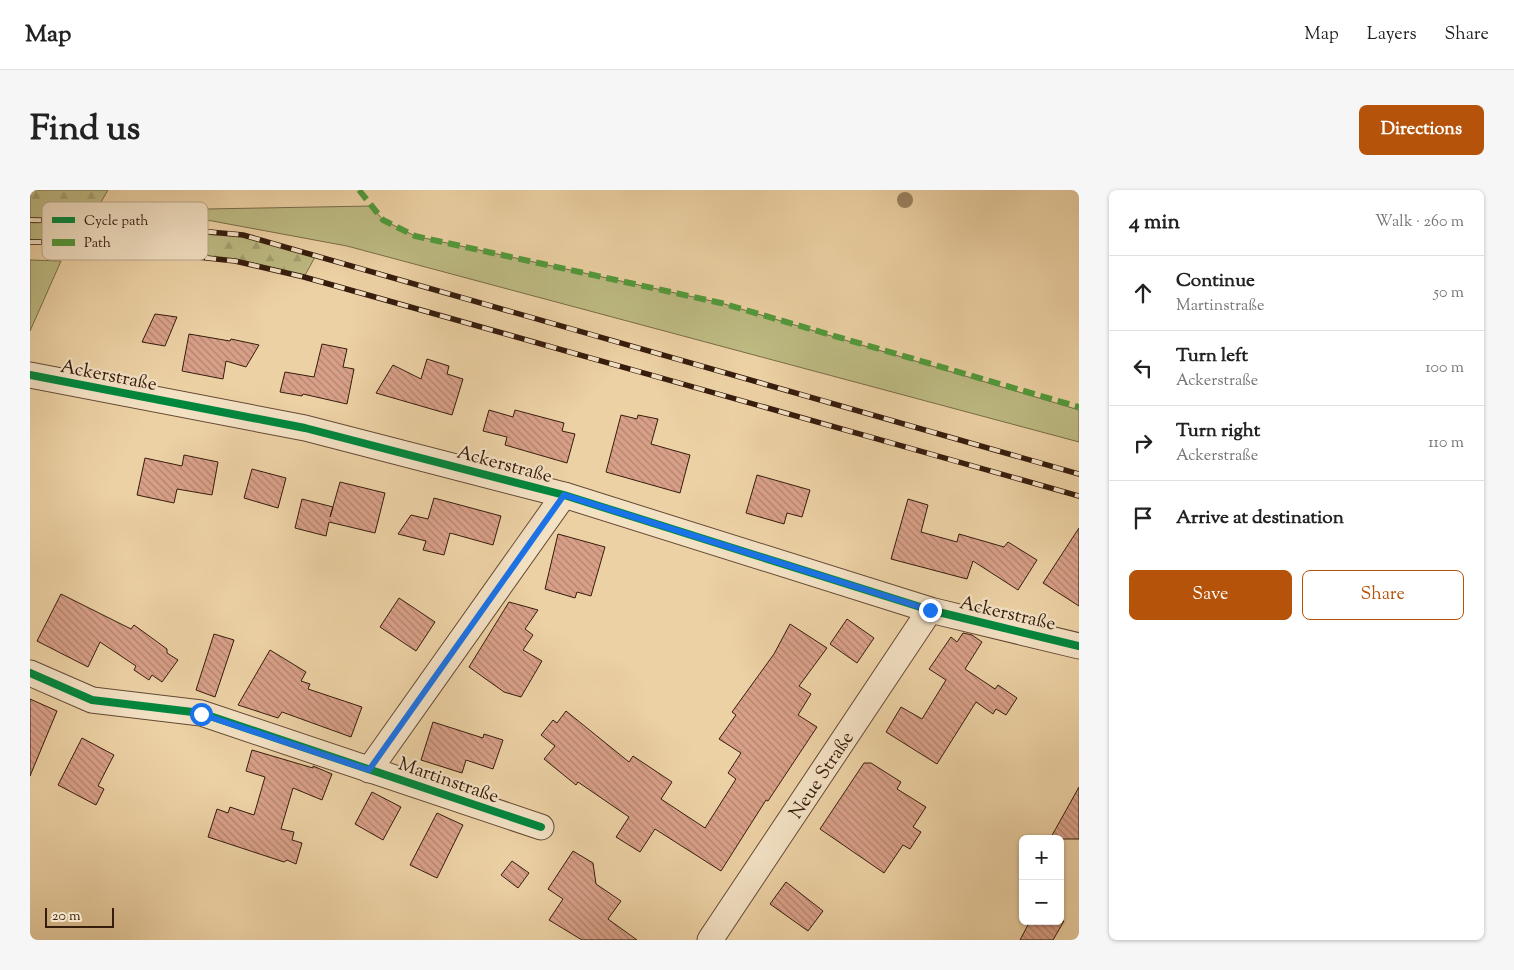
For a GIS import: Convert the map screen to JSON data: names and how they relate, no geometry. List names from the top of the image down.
{
  "streets": {
    "street": ["Ackerstraße", "Neue Straße", "Martinstraße"]
  },
  "crossings": [
    ["Ackerstraße", "Neue Straße"],
    ["Ackerstraße", "Martinstraße"]
  ],
  "legend": ["Cycle path", "Path"],
  "scale_bar": "20 m",
  "page": {
    "header": "Map",
    "nav": ["Map", "Layers", "Share"],
    "title": "Find us",
    "buttons": [
      "Directions",
      ["Save", "Share"]
    ],
    "heading": ["4 min", "Walk · 260 m"],
    "list": [
      ["Continue", "Martinstraße", "50 m"],
      ["Turn left", "Ackerstraße", "100 m"],
      ["Turn right", "Ackerstraße", "110 m"],
      "Arrive at destination"
    ],
    "map_buttons": ["+", "−"],
    "scale": "20 m"
  }
}
